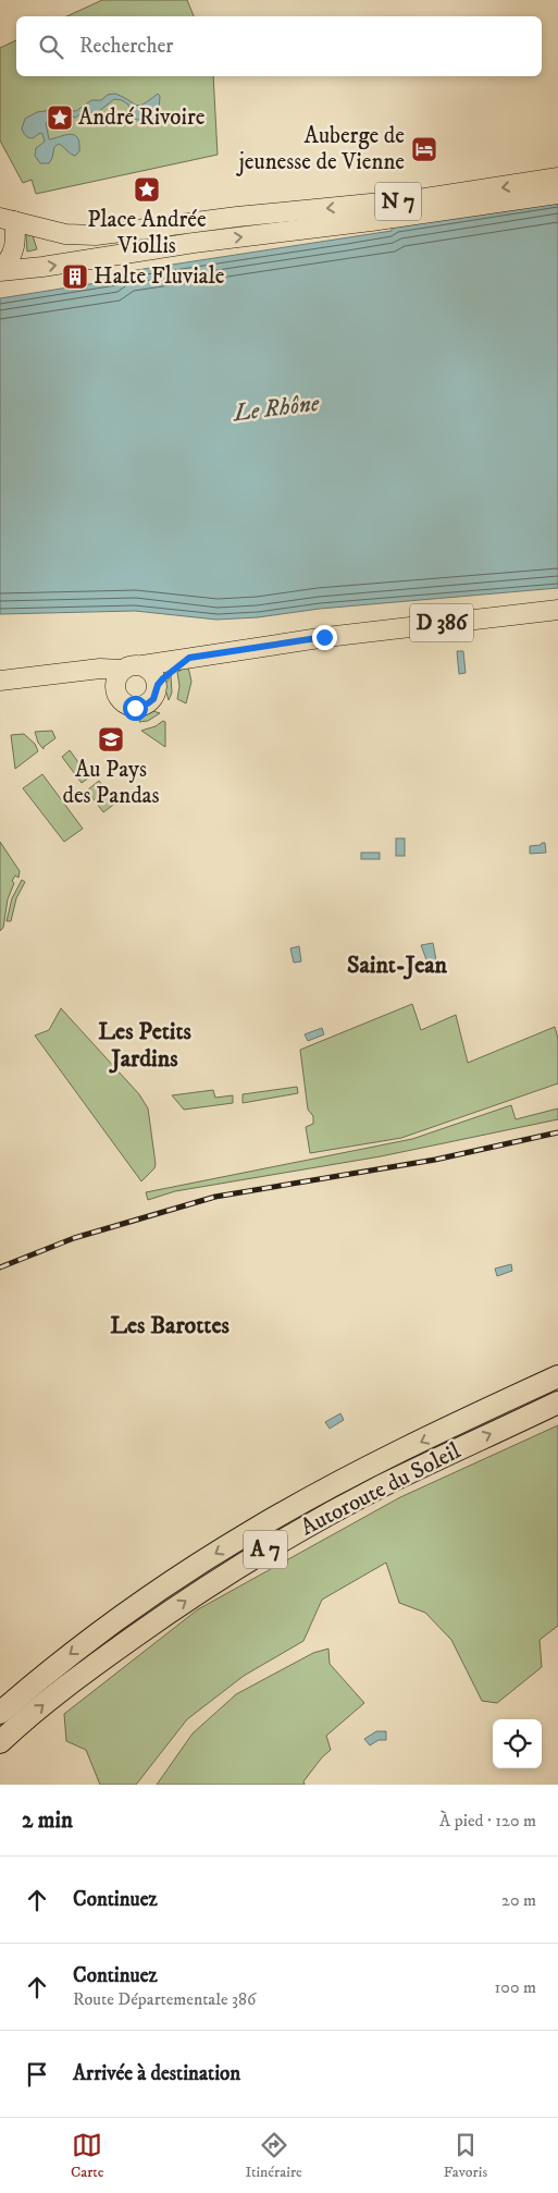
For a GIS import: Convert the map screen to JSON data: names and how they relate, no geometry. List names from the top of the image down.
{
  "streets": {
    "highway": ["Autoroute du Soleil", "A 7"],
    "main road": ["N 7", "D 386"]
  },
  "districts": ["Saint-Jean", "Les Petits Jardins", "Les Barottes"],
  "water": ["Le Rhône"],
  "places": {
    "place": ["André Rivoire", "Place Andrée Viollis"],
    "hotel": ["Auberge de jeunesse de Vienne"],
    "building": ["Halte Fluviale"],
    "school or university": ["Au Pays des Pandas"]
  },
  "page": {
    "search": "Rechercher",
    "heading": ["2 min", "À pied · 120 m"],
    "list": [
      ["Continuez", "20 m"],
      ["Continuez", "Route Départementale 386", "100 m"],
      "Arrivée à destination"
    ],
    "nav": ["Carte", "Itinéraire", "Favoris"]
  }
}
